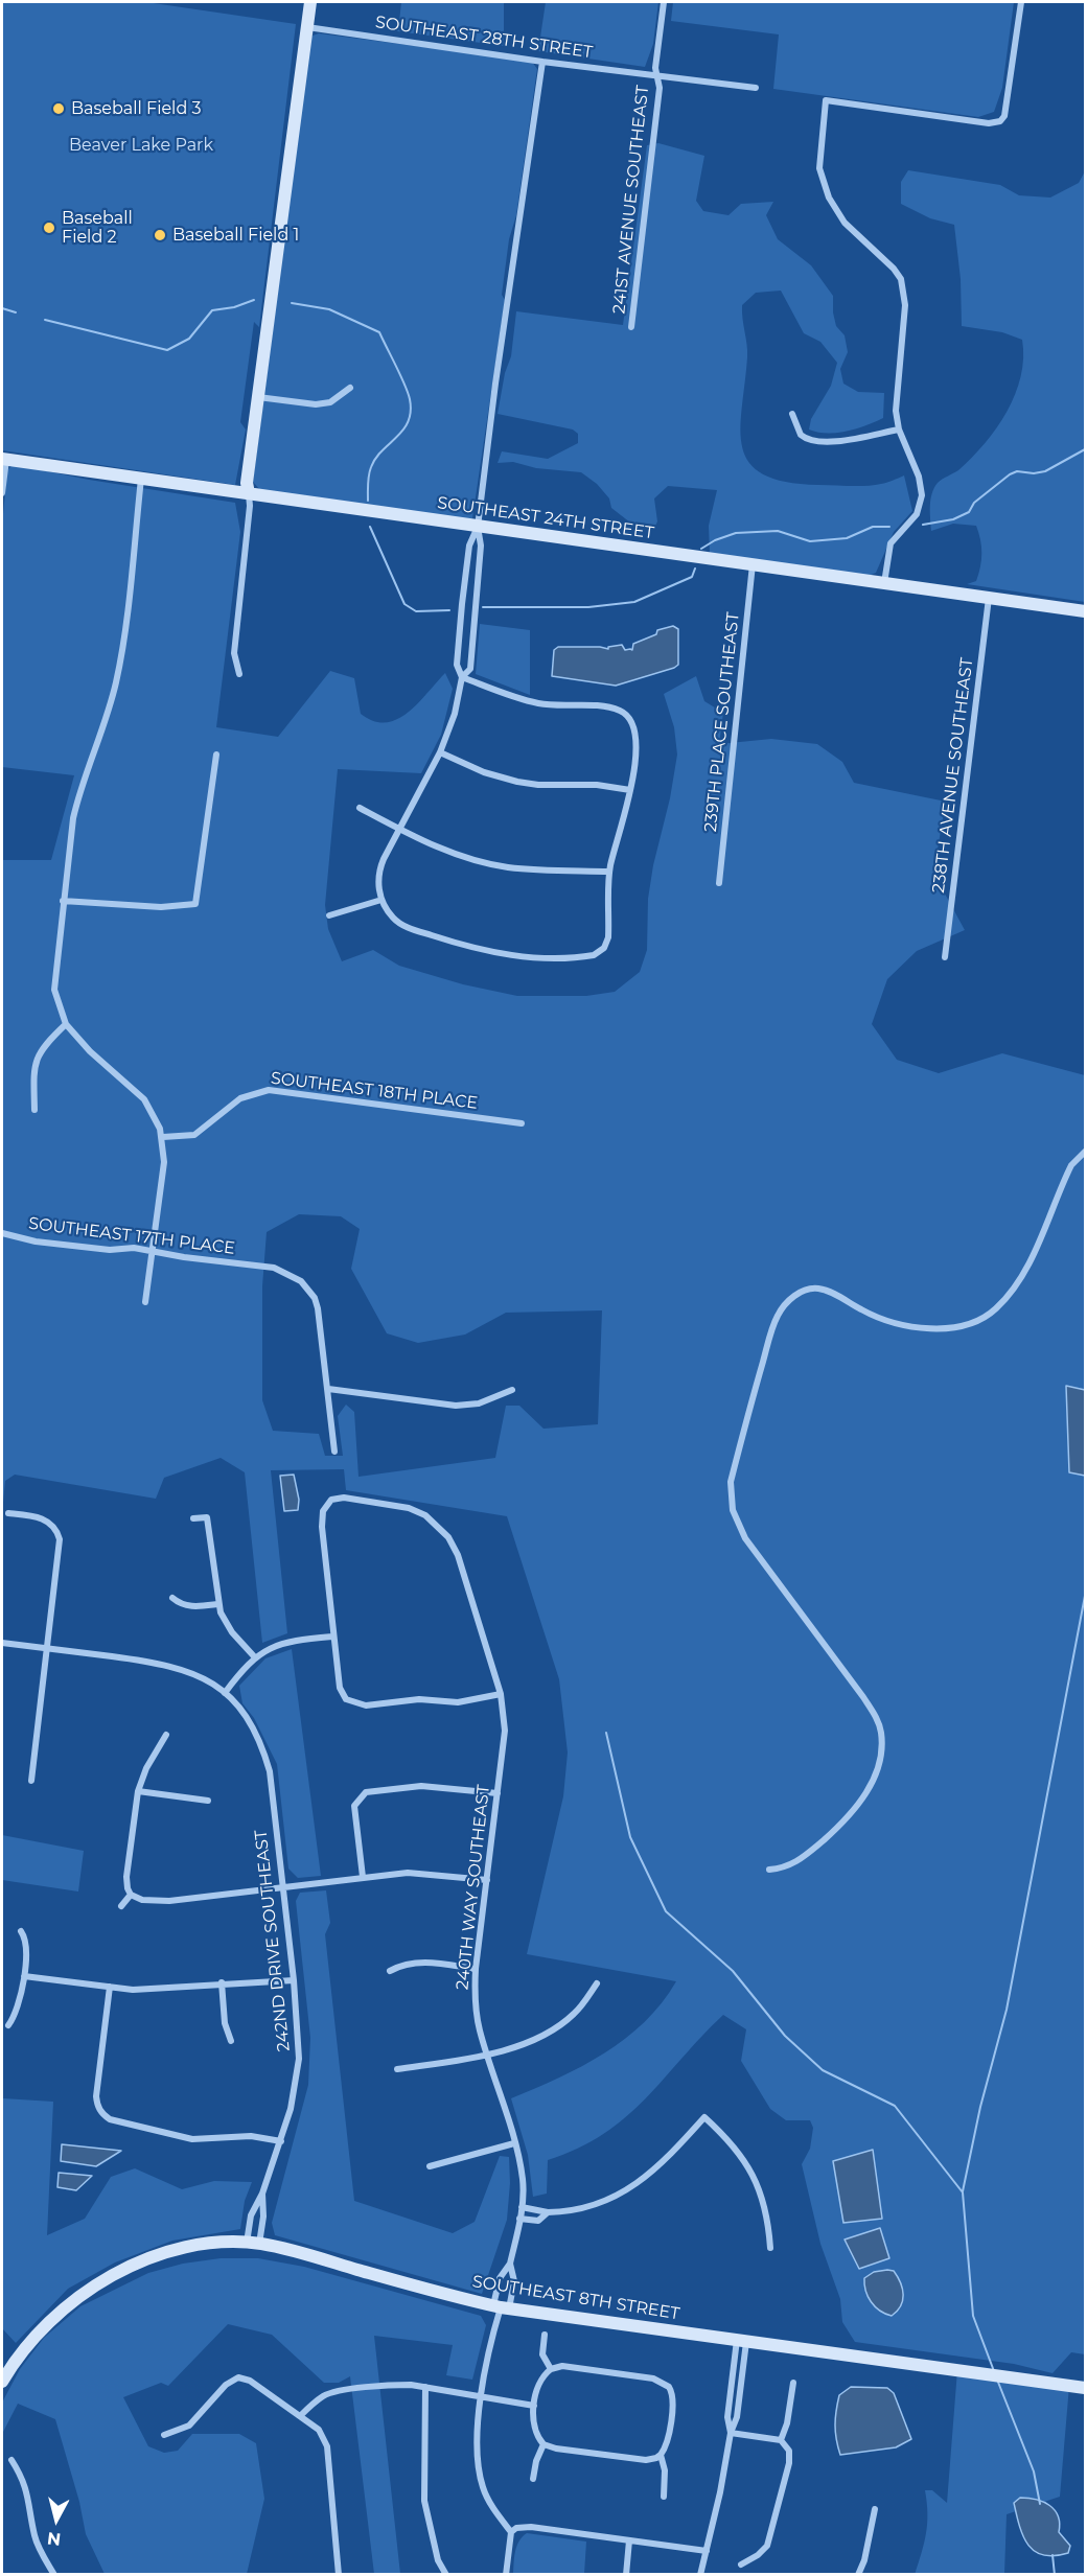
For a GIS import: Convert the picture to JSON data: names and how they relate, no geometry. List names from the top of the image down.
{
  "streets": {
    "street": [
      "SOUTHEAST 28TH STREET",
      "241ST AVENUE SOUTHEAST",
      "SOUTHEAST 24TH STREET",
      "239TH PLACE SOUTHEAST",
      "238TH AVENUE SOUTHEAST",
      "SOUTHEAST 18TH PLACE",
      "SOUTHEAST 17TH PLACE",
      "240TH WAY SOUTHEAST",
      "242ND DRIVE SOUTHEAST",
      "SOUTHEAST 8TH STREET"
    ]
  },
  "crossings": [
    ["SOUTHEAST 28TH STREET", "241ST AVENUE SOUTHEAST"],
    ["SOUTHEAST 24TH STREET", "239TH PLACE SOUTHEAST"],
    ["SOUTHEAST 24TH STREET", "238TH AVENUE SOUTHEAST"],
    ["240TH WAY SOUTHEAST", "SOUTHEAST 8TH STREET"],
    ["242ND DRIVE SOUTHEAST", "SOUTHEAST 8TH STREET"]
  ],
  "parks": ["Beaver Lake Park"],
  "places": ["Baseball Field 3", "Baseball Field 2", "Baseball Field 1"],
  "north": "bottom"
}
